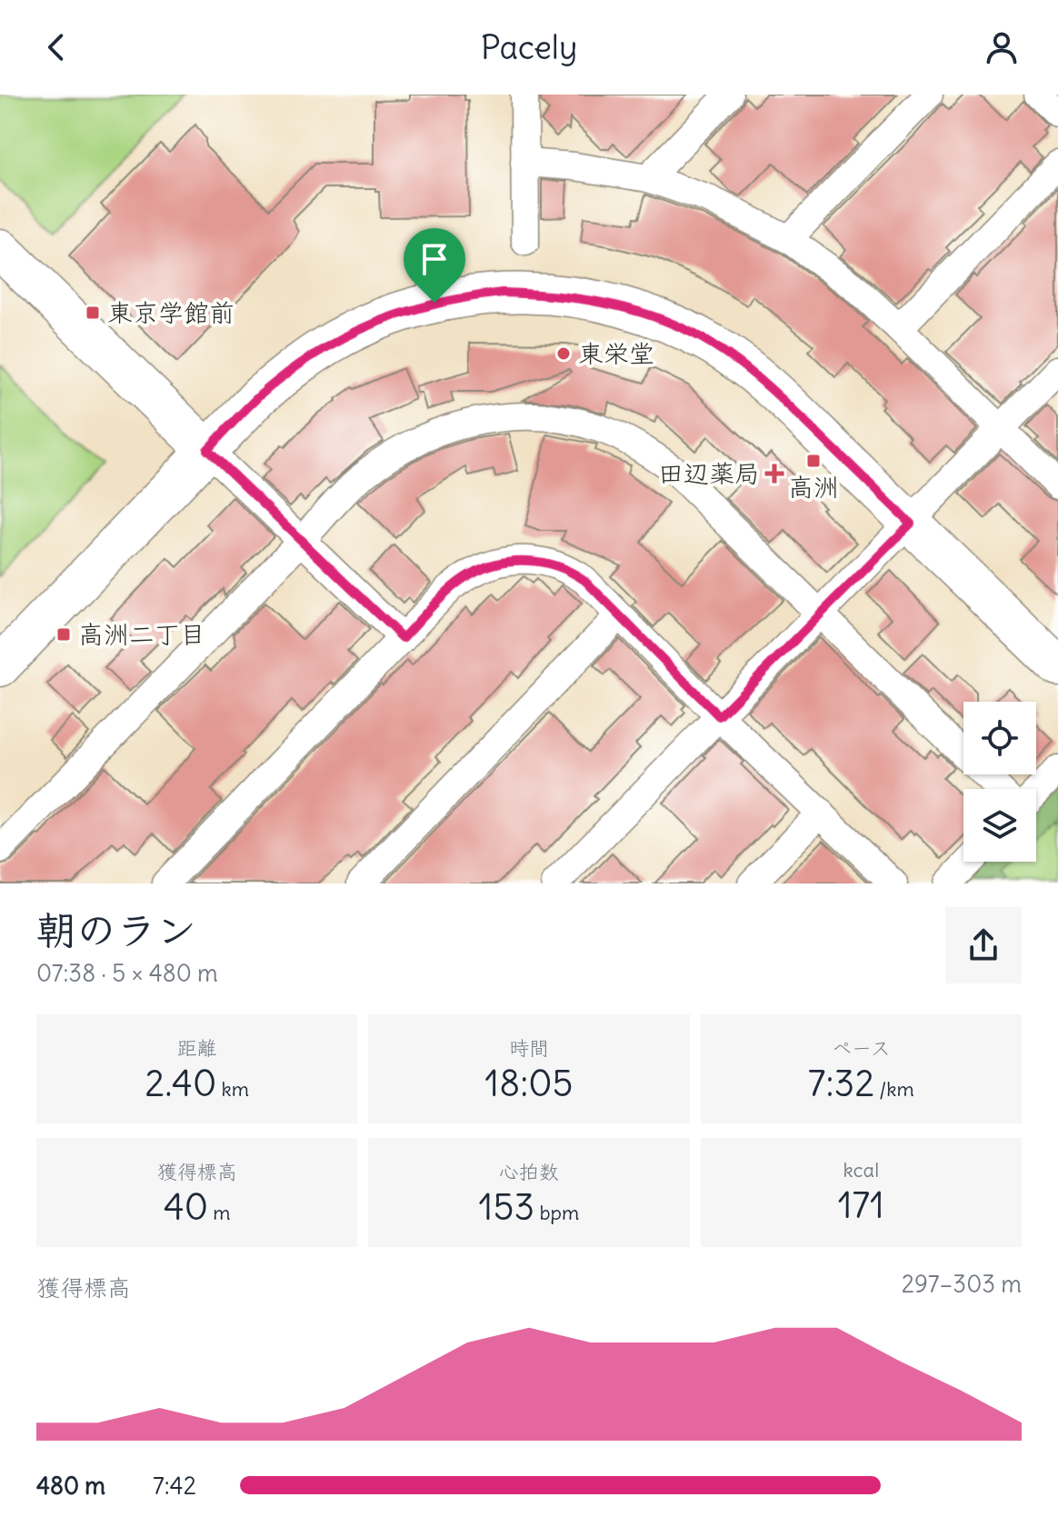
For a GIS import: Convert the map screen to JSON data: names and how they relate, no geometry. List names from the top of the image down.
{
  "places": {
    "transit": ["東京学館前", "高洲", "高洲二丁目"],
    "other": ["東栄堂"],
    "health": ["田辺薬局"]
  },
  "page": {
    "header": "Pacely",
    "heading": ["朝のラン", "07:38 · 5 × 480 m"],
    "stats": [
      ["距離", "2.40 km"],
      ["時間", "18:05"],
      ["ペース", "7:32 /km"],
      ["獲得標高", "40 m"],
      ["心拍数", "153 bpm"],
      ["kcal", "171"]
    ],
    "chart": ["獲得標高", "297–303 m"],
    "list": [
      {
        "name": "480 m",
        "note": "7:42"
      }
    ]
  }
}
